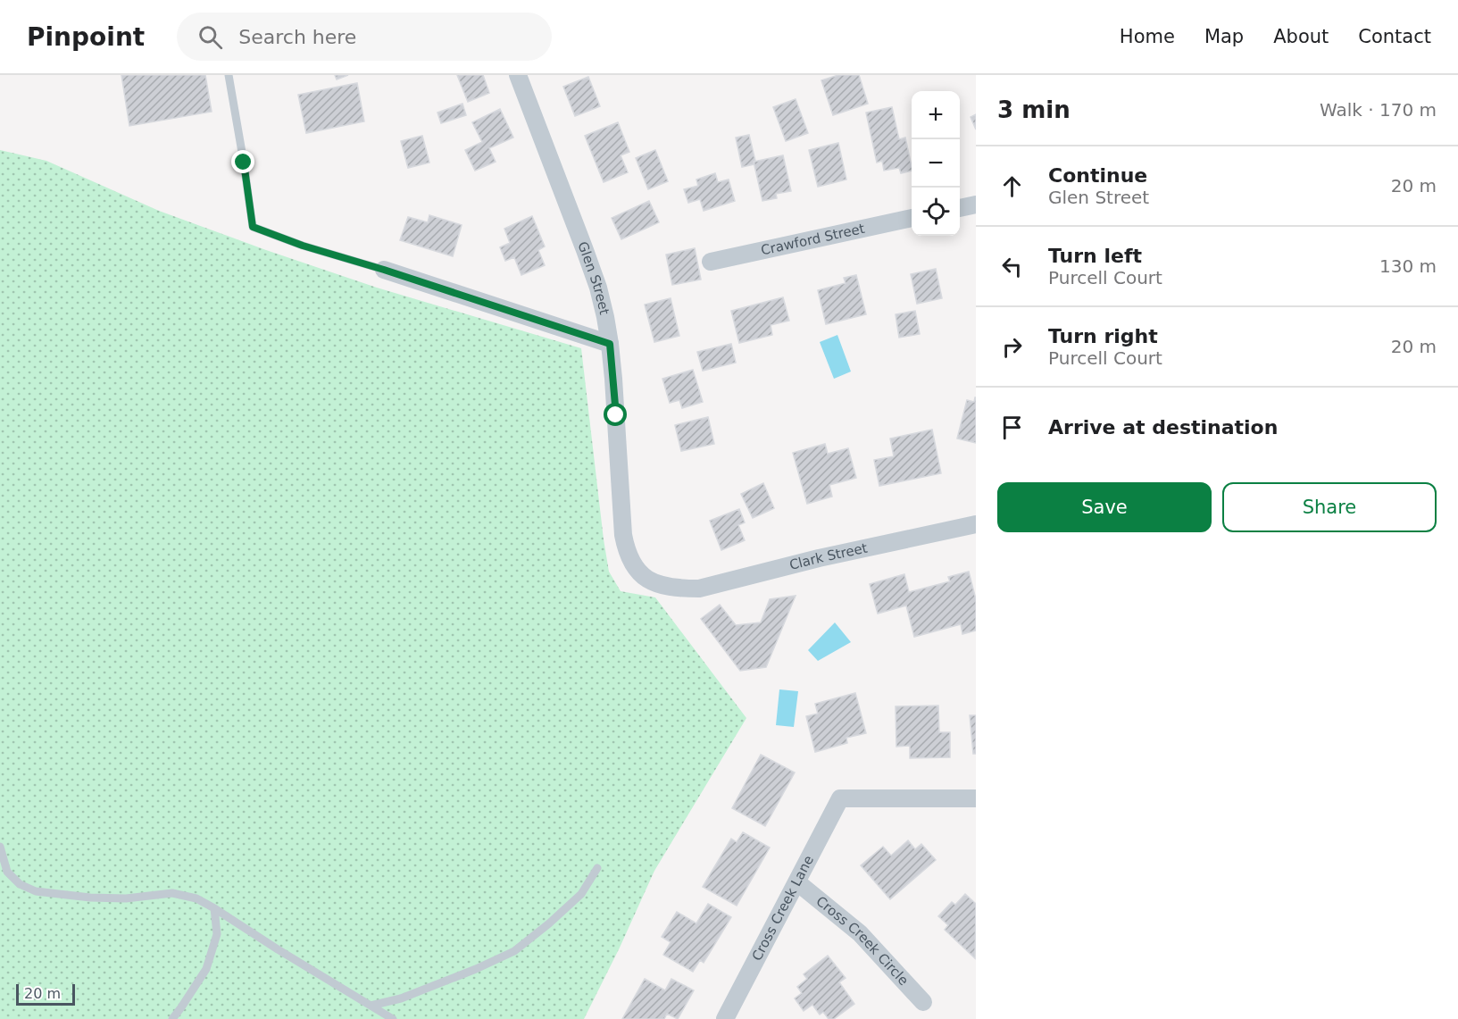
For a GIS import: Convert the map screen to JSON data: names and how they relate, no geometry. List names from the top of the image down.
{
  "streets": {
    "street": [
      "Crawford Street",
      "Glen Street",
      "Clark Street",
      "Cross Creek Lane",
      "Cross Creek Circle"
    ]
  },
  "crossings": [
    ["Glen Street", "Clark Street"],
    ["Cross Creek Lane", "Cross Creek Circle"]
  ],
  "scale_bar": "20 m",
  "page": {
    "header": "Pinpoint",
    "search": "Search here",
    "nav": [
      "Home",
      "Map",
      "About",
      "Contact"
    ],
    "heading": ["3 min", "Walk · 170 m"],
    "map_buttons": ["+", "−"],
    "list": [
      ["Continue", "Glen Street", "20 m"],
      ["Turn left", "Purcell Court", "130 m"],
      ["Turn right", "Purcell Court", "20 m"],
      "Arrive at destination"
    ],
    "buttons": ["Save", "Share"],
    "scale": "20 m"
  }
}
